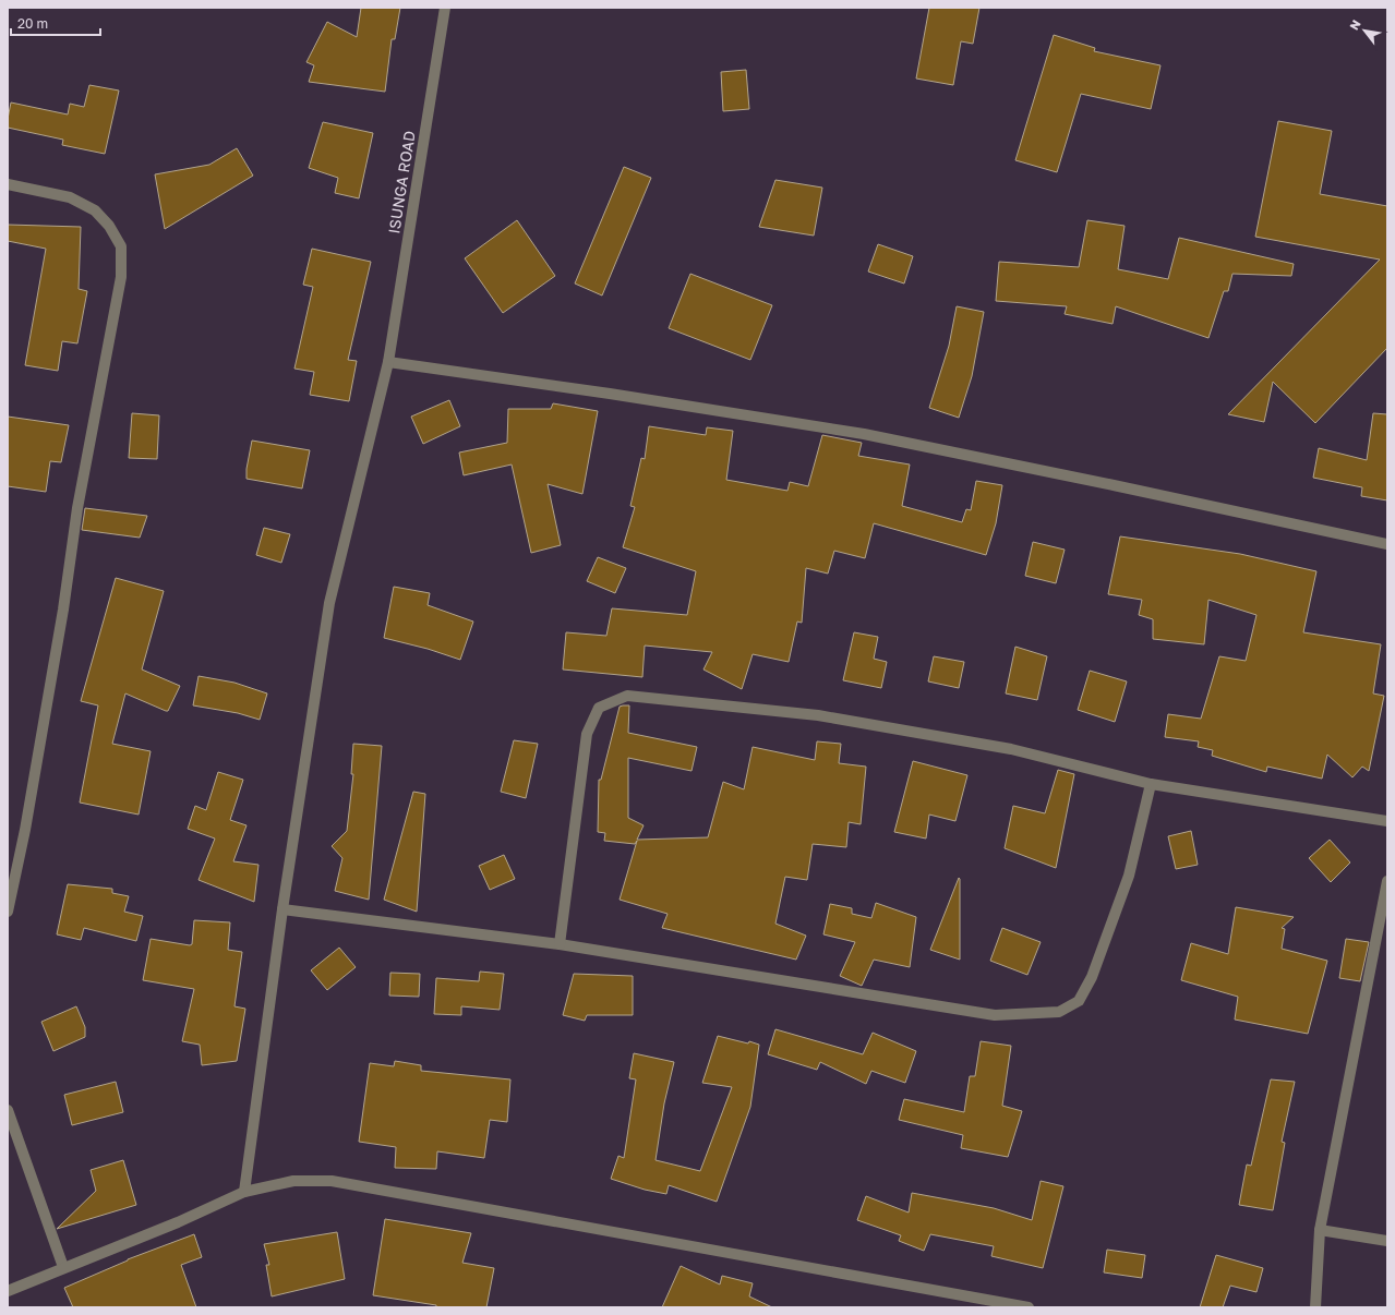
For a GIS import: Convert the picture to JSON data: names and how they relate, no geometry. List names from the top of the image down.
{
  "streets": {
    "street": ["ISUNGA ROAD"]
  },
  "scale_bar": "20 m",
  "north": "top left"
}
